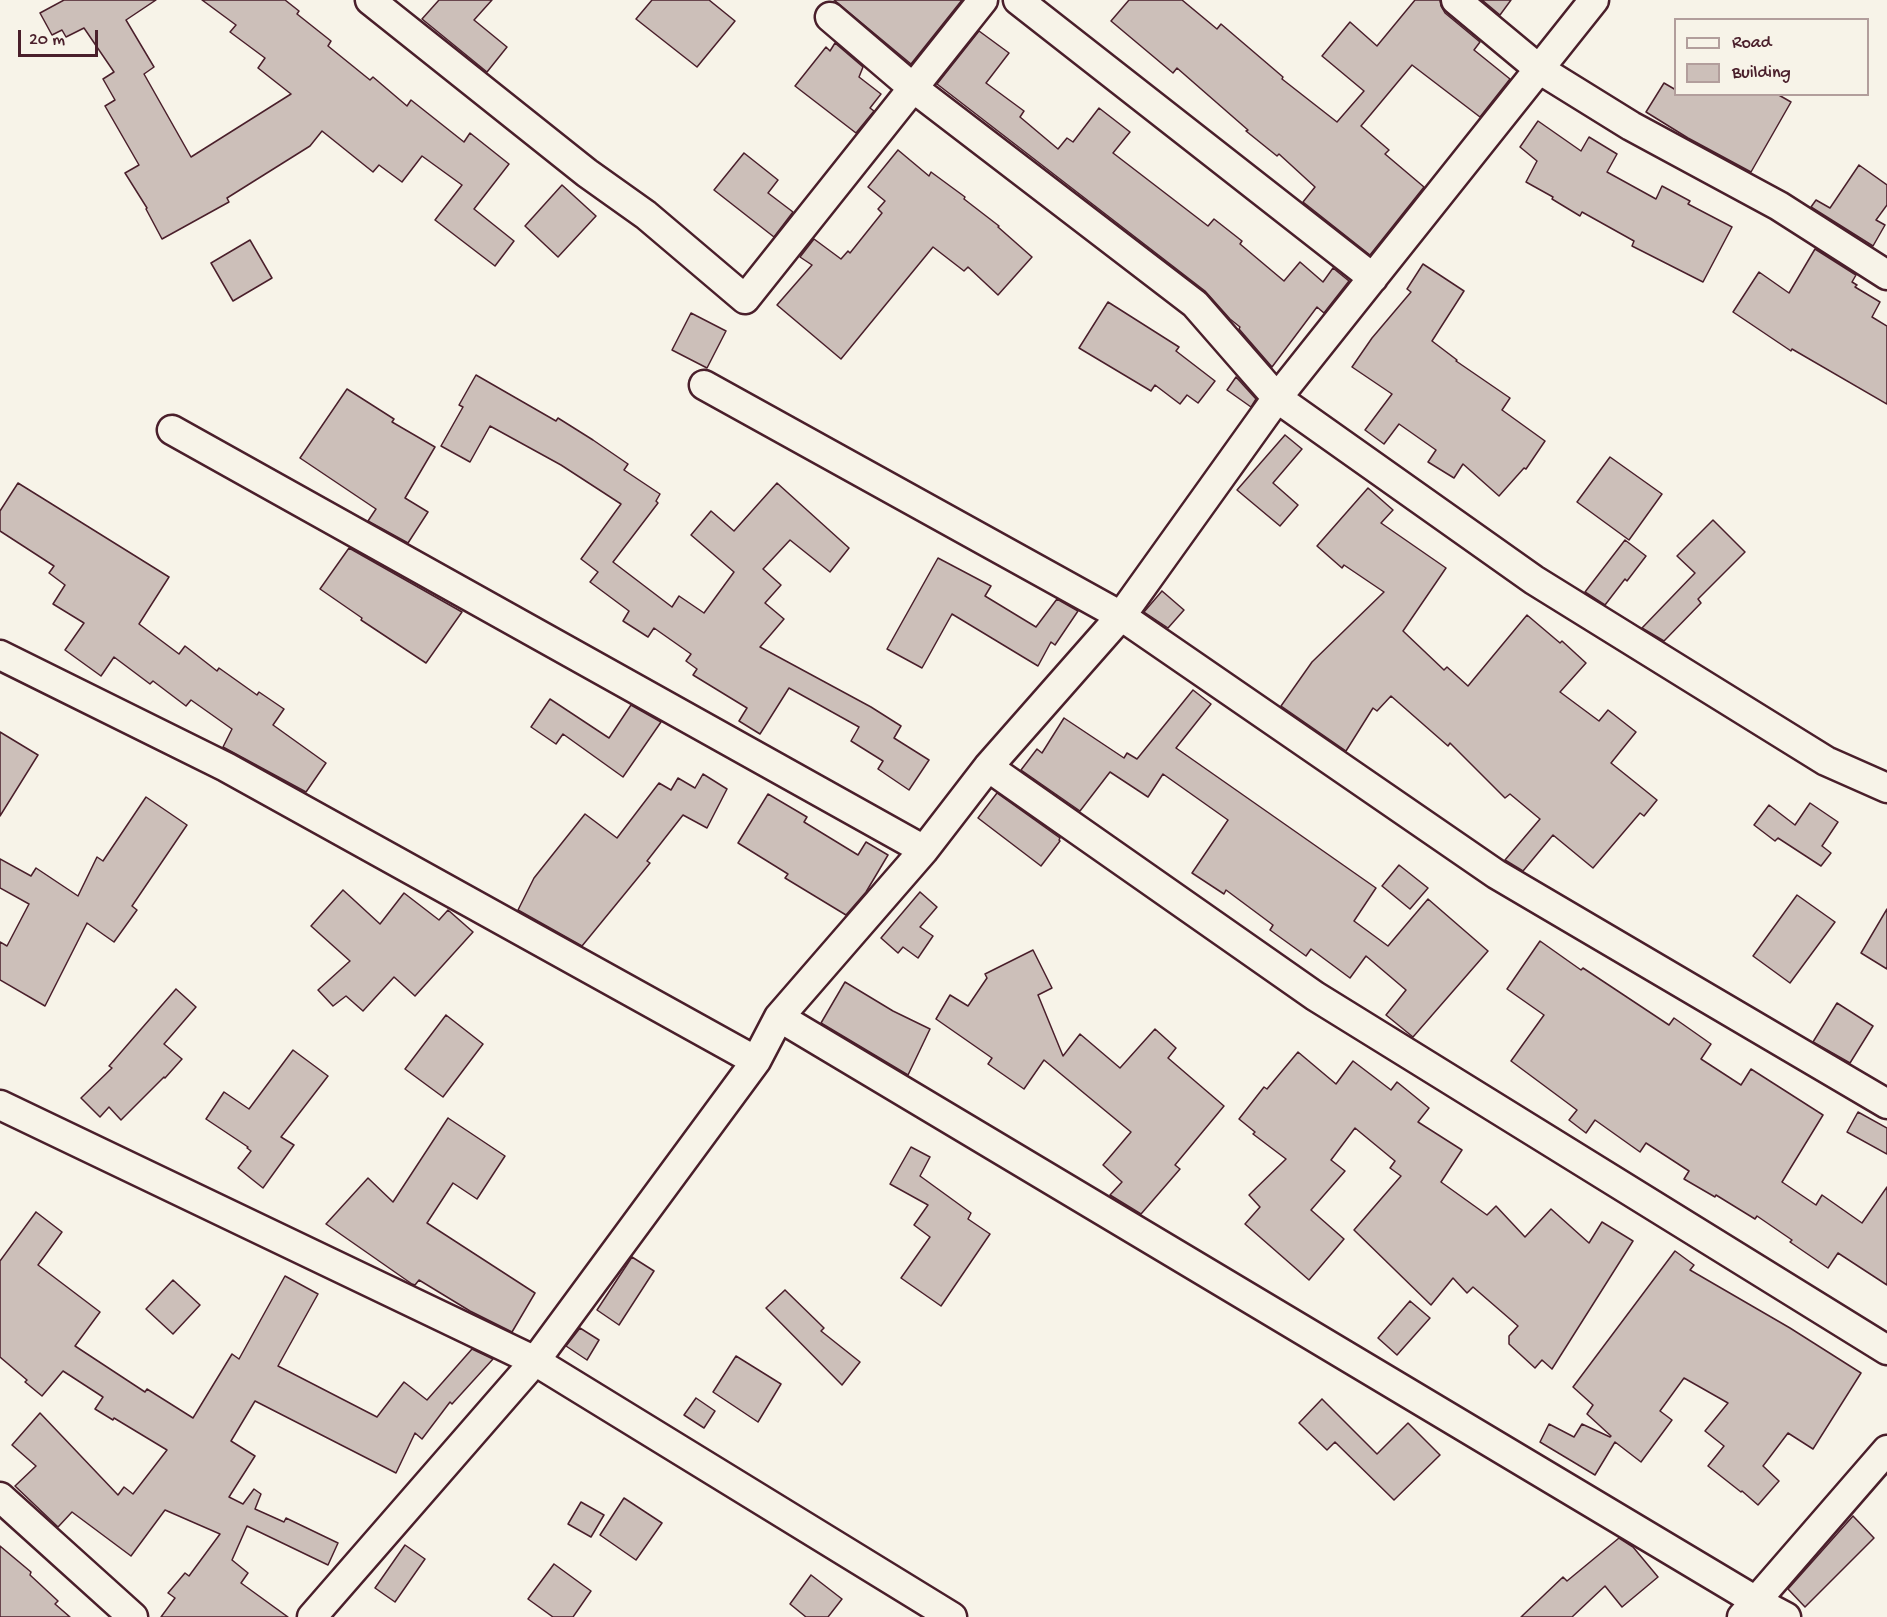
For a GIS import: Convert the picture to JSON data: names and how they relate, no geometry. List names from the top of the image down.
{
  "legend": ["Road", "Building"],
  "scale_bar": "20 m"
}
